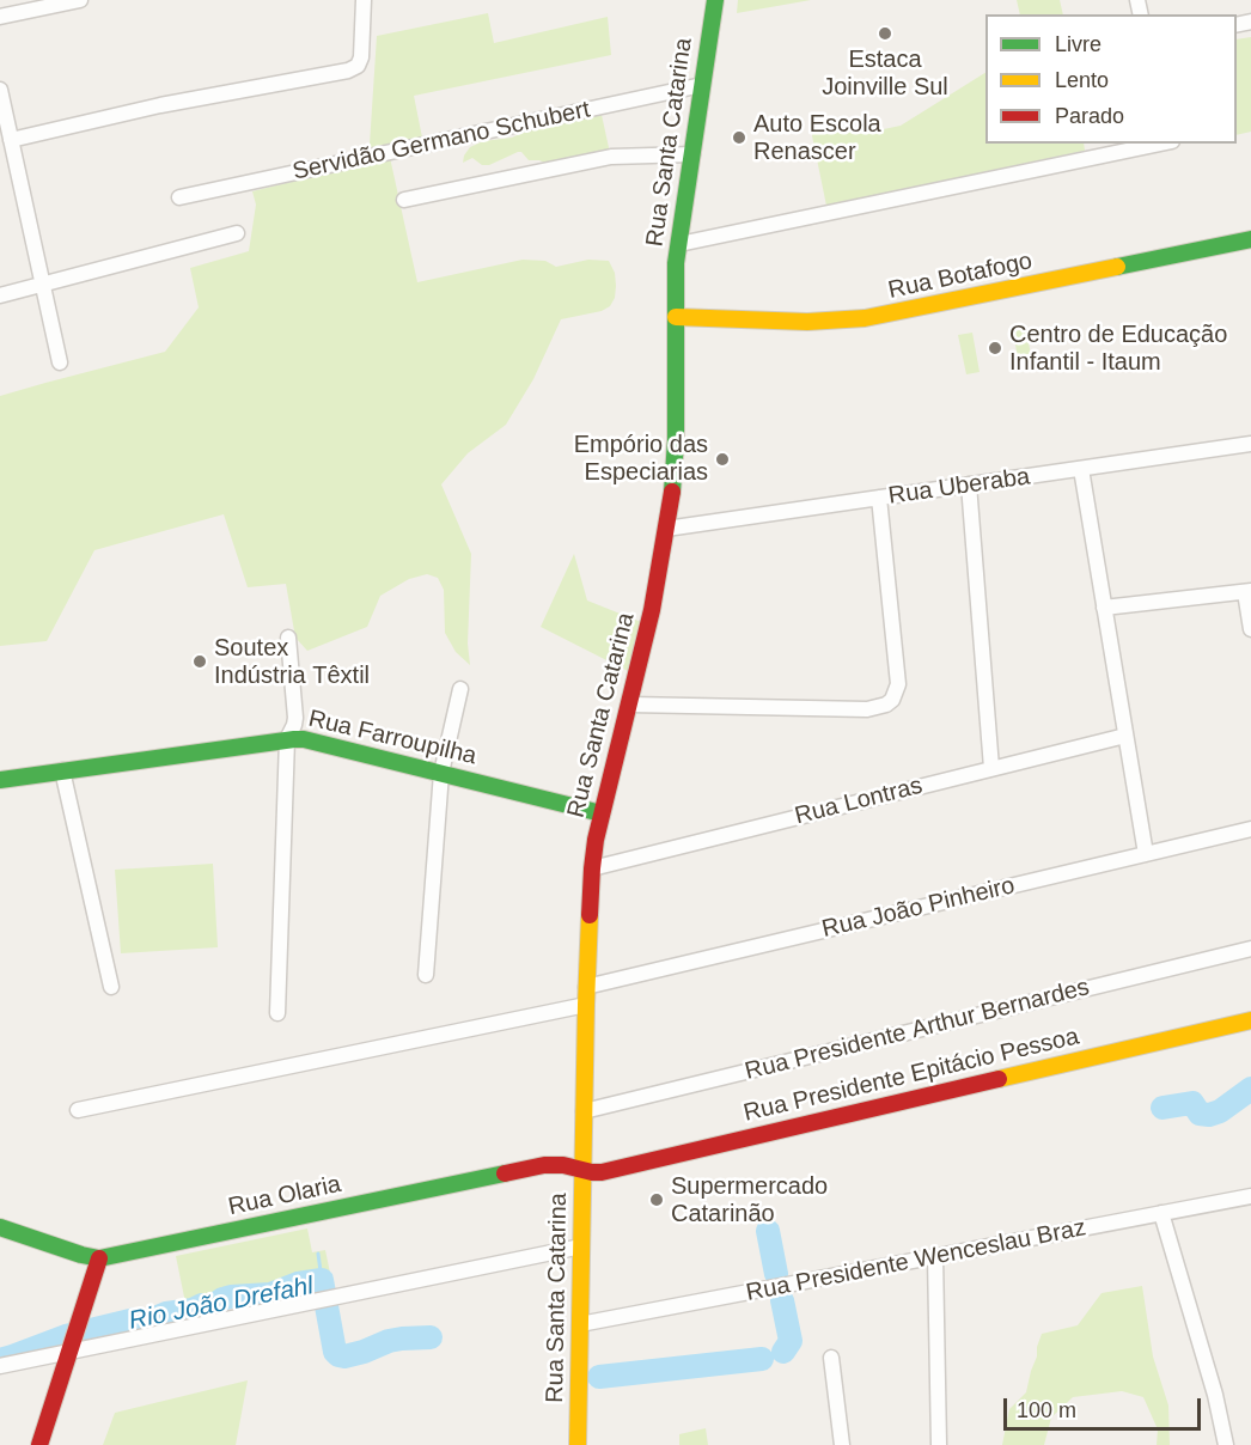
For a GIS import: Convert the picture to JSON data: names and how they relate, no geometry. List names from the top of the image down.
{
  "streets": {
    "street": [
      "Servidão Germano Schubert",
      "Rua Santa Catarina",
      "Rua Botafogo",
      "Rua Uberaba",
      "Rua Farroupilha",
      "Rua Lontras",
      "Rua João Pinheiro",
      "Rua Presidente Arthur Bernardes",
      "Rua Presidente Epitácio Pessoa",
      "Rua Olaria",
      "Rua Presidente Wenceslau Braz"
    ]
  },
  "crossings": [
    ["Servidão Germano Schubert", "Rua Santa Catarina"],
    ["Rua Santa Catarina", "Rua Botafogo"],
    ["Rua Santa Catarina", "Rua Uberaba"],
    ["Rua Santa Catarina", "Rua Farroupilha"],
    ["Rua Santa Catarina", "Rua Lontras"],
    ["Rua Santa Catarina", "Rua João Pinheiro"],
    ["Rua Santa Catarina", "Rua Presidente Arthur Bernardes"],
    ["Rua Santa Catarina", "Rua Presidente Epitácio Pessoa"],
    ["Rua Santa Catarina", "Rua Olaria"],
    ["Rua Santa Catarina", "Rua Presidente Wenceslau Braz"],
    ["Rua Presidente Epitácio Pessoa", "Rua Olaria"]
  ],
  "water": ["Rio João Drefahl"],
  "places": [
    "Estaca Joinville Sul",
    "Auto Escola Renascer",
    "Centro de Educação Infantil - Itaum",
    "Empório das Especiarias",
    "Soutex Indústria Têxtil",
    "Supermercado Catarinão"
  ],
  "legend": ["Livre", "Lento", "Parado"],
  "scale_bar": "100 m"
}
